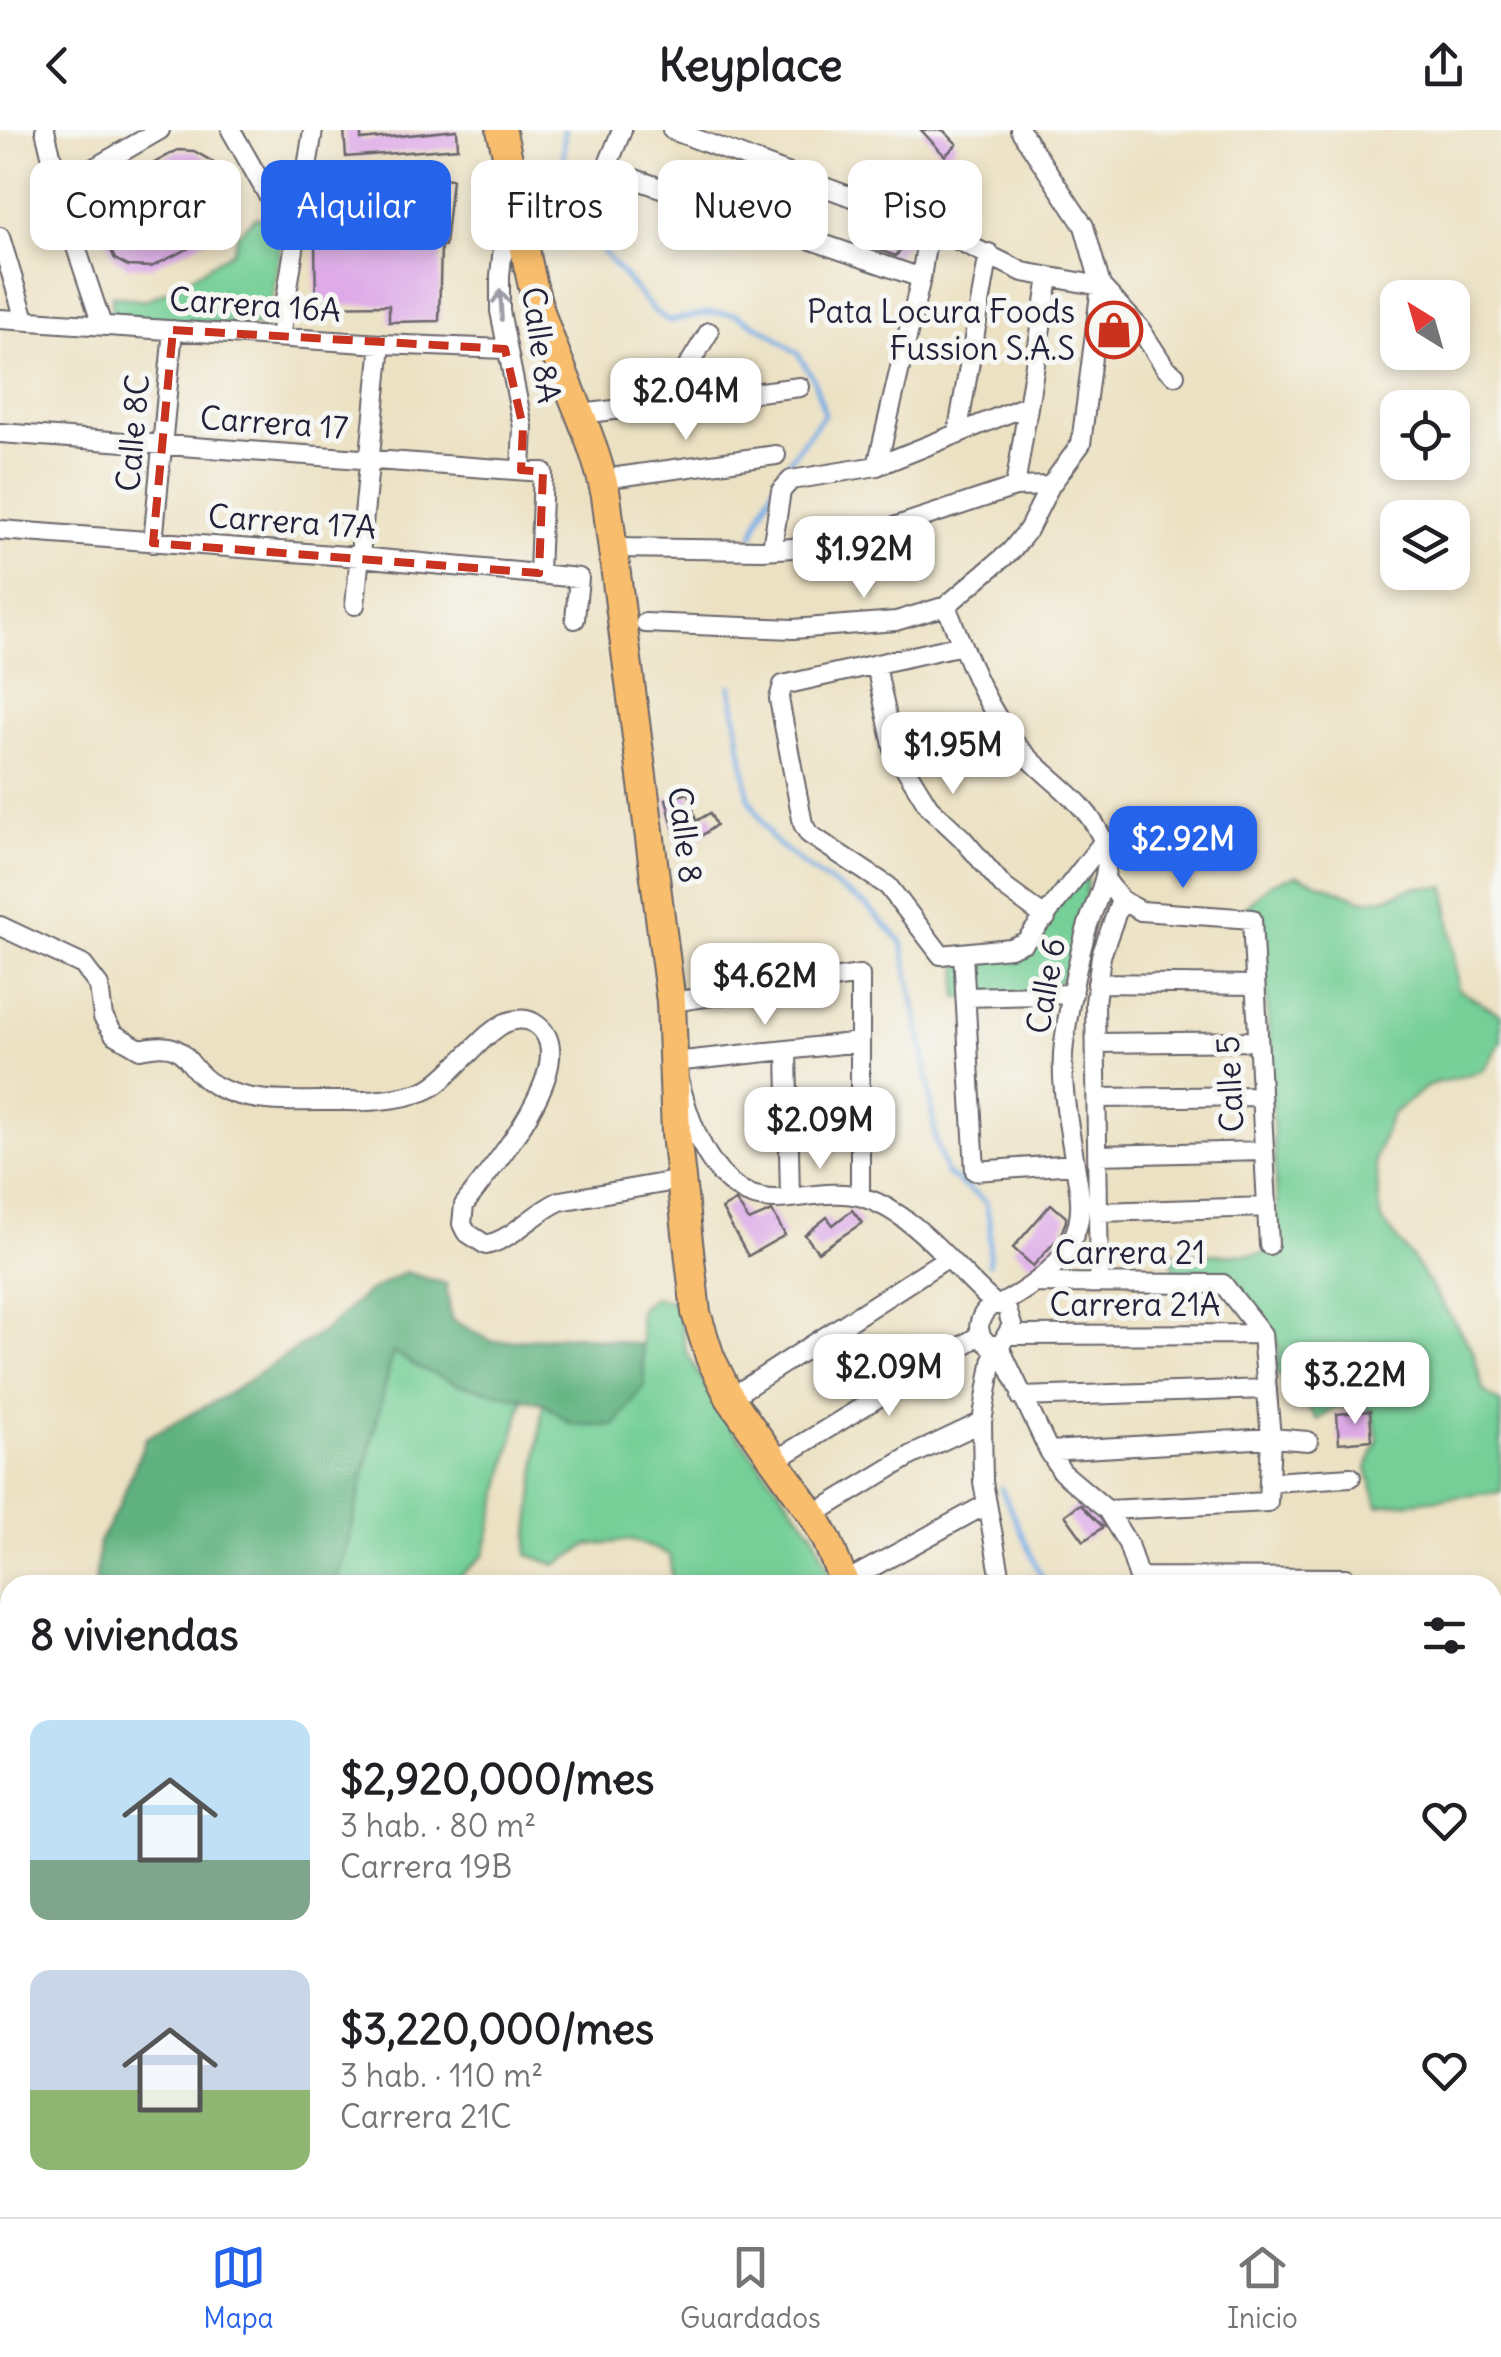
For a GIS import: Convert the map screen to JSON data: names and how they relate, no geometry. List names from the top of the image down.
{
  "streets": {
    "main road": ["Calle 8"],
    "street": [
      "Carrera 16A",
      "Calle 8A",
      "Carrera 17",
      "Calle 8C",
      "Carrera 17A",
      "Calle 6",
      "Calle 5",
      "Carrera 21",
      "Carrera 21A"
    ]
  },
  "crossings": [
    ["Carrera 16A", "Calle 8A"],
    ["Carrera 16A", "Calle 8C"],
    ["Calle 8A", "Carrera 17"],
    ["Carrera 17", "Calle 8C"],
    ["Carrera 17", "Carrera 17A"],
    ["Calle 8C", "Carrera 17A"],
    ["Calle 6", "Carrera 21"],
    ["Calle 6", "Carrera 21A"],
    ["Carrera 21", "Carrera 21A"]
  ],
  "one_way": ["Calle 8A"],
  "places": {
    "shop": ["Pata Locura Foods Fussion S.A.S"]
  },
  "north": "top left",
  "page": {
    "header": "Keyplace",
    "chip": [
      "Comprar",
      "Alquilar",
      "Filtros",
      "Nuevo",
      "Piso"
    ],
    "price": [
      "$2.04M",
      "$1.92M",
      "$1.95M",
      "$2.92M",
      "$4.62M",
      "$2.09M",
      "$2.09M",
      "$3.22M"
    ],
    "heading": "8 viviendas",
    "list": [
      {
        "name": "$2,920,000/mes",
        "note": "3 hab. · 80 m² · Carrera 19B"
      },
      {
        "name": "$3,220,000/mes",
        "note": "3 hab. · 110 m² · Carrera 21C"
      }
    ],
    "tabs": ["Mapa", "Guardados", "Inicio"]
  }
}
